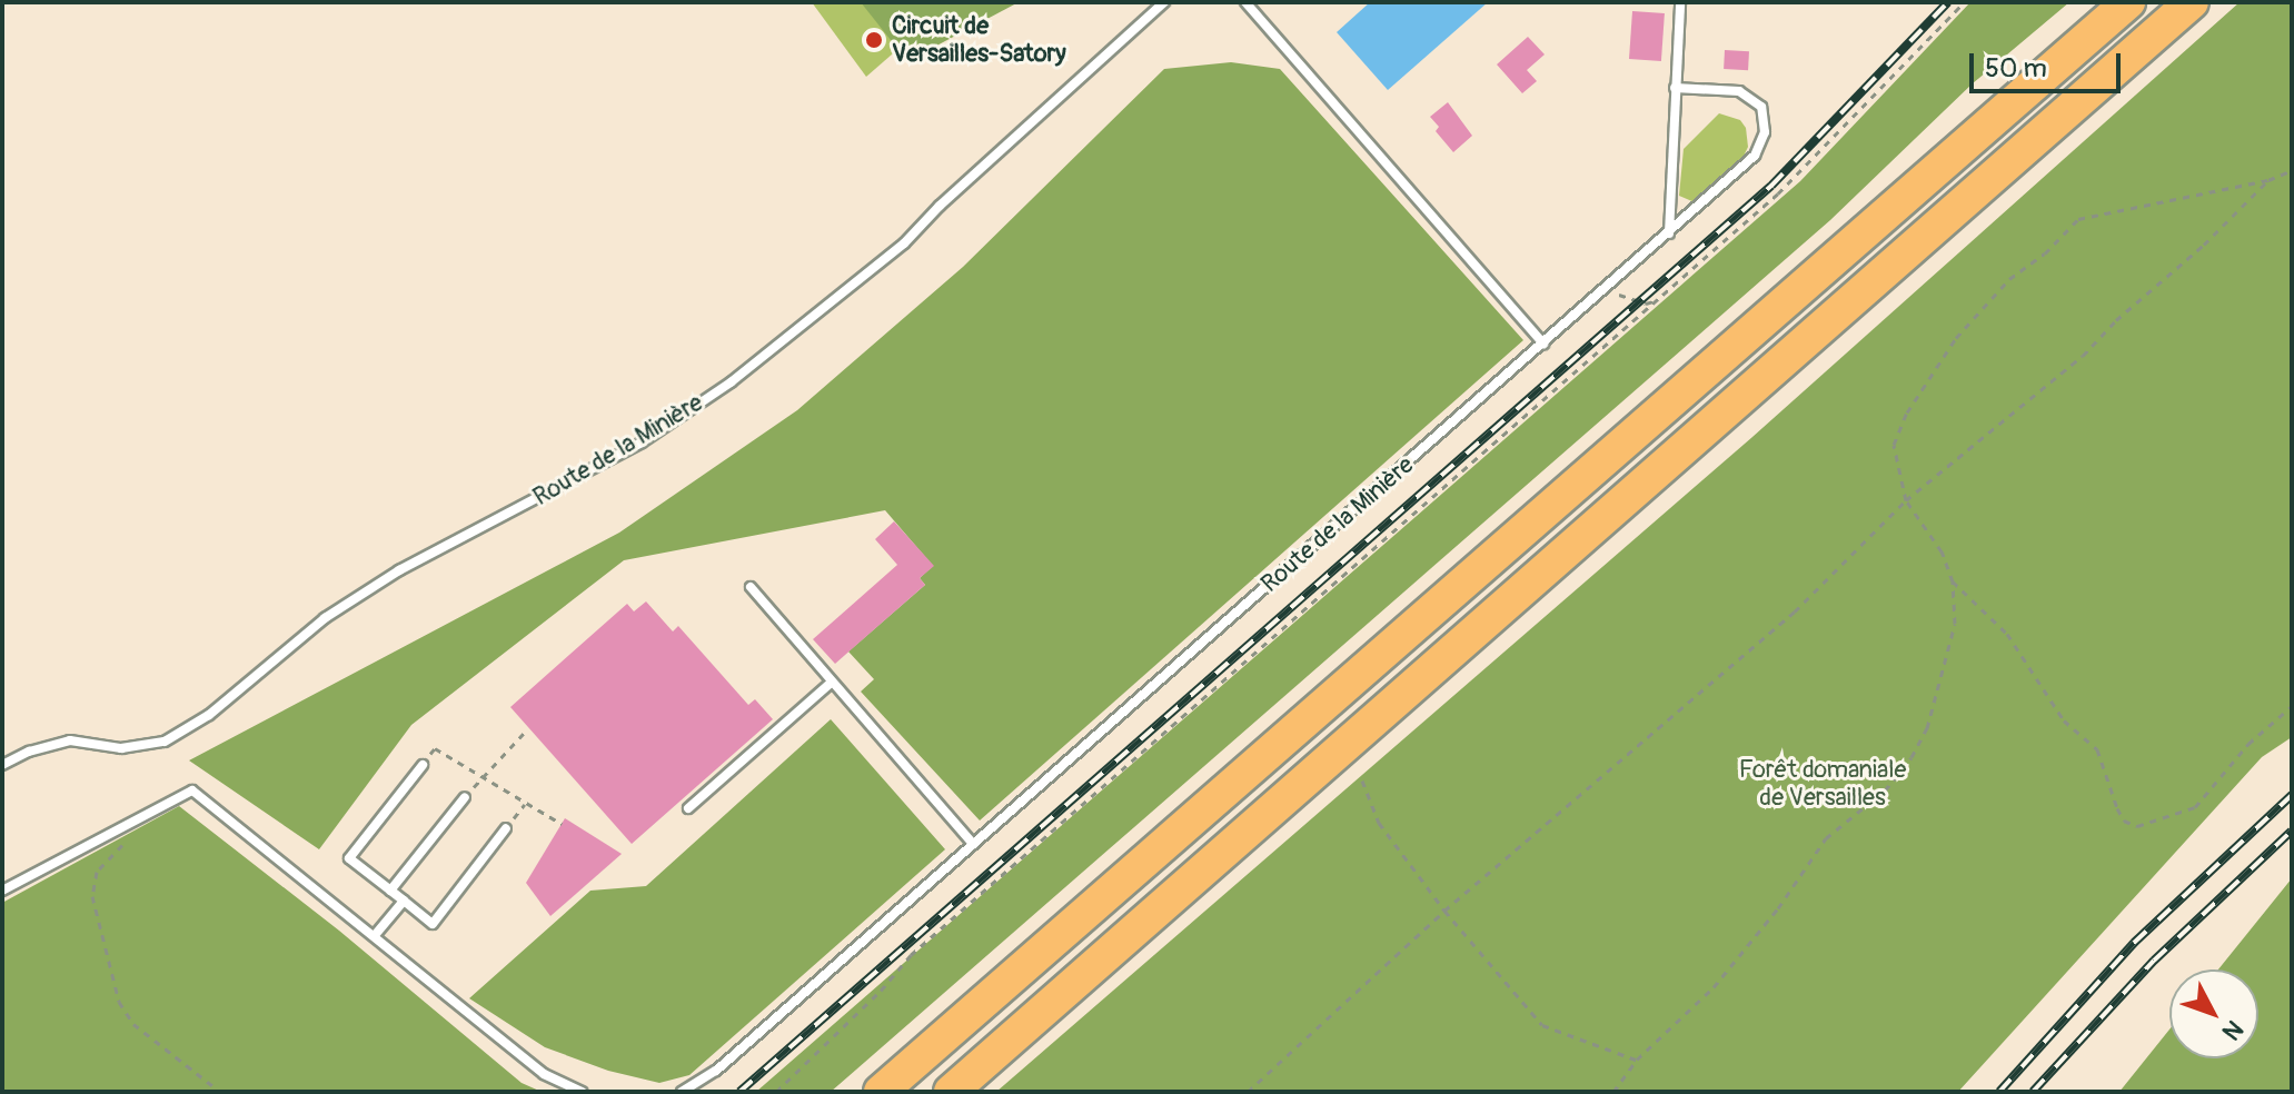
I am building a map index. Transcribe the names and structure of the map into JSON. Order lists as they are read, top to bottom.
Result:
{
  "streets": {
    "lane": ["Route de la Minière"]
  },
  "parks": ["Forêt domaniale de Versailles"],
  "places": ["Circuit de Versailles-Satory"],
  "scale_bar": "50 m",
  "north": "bottom right"
}
